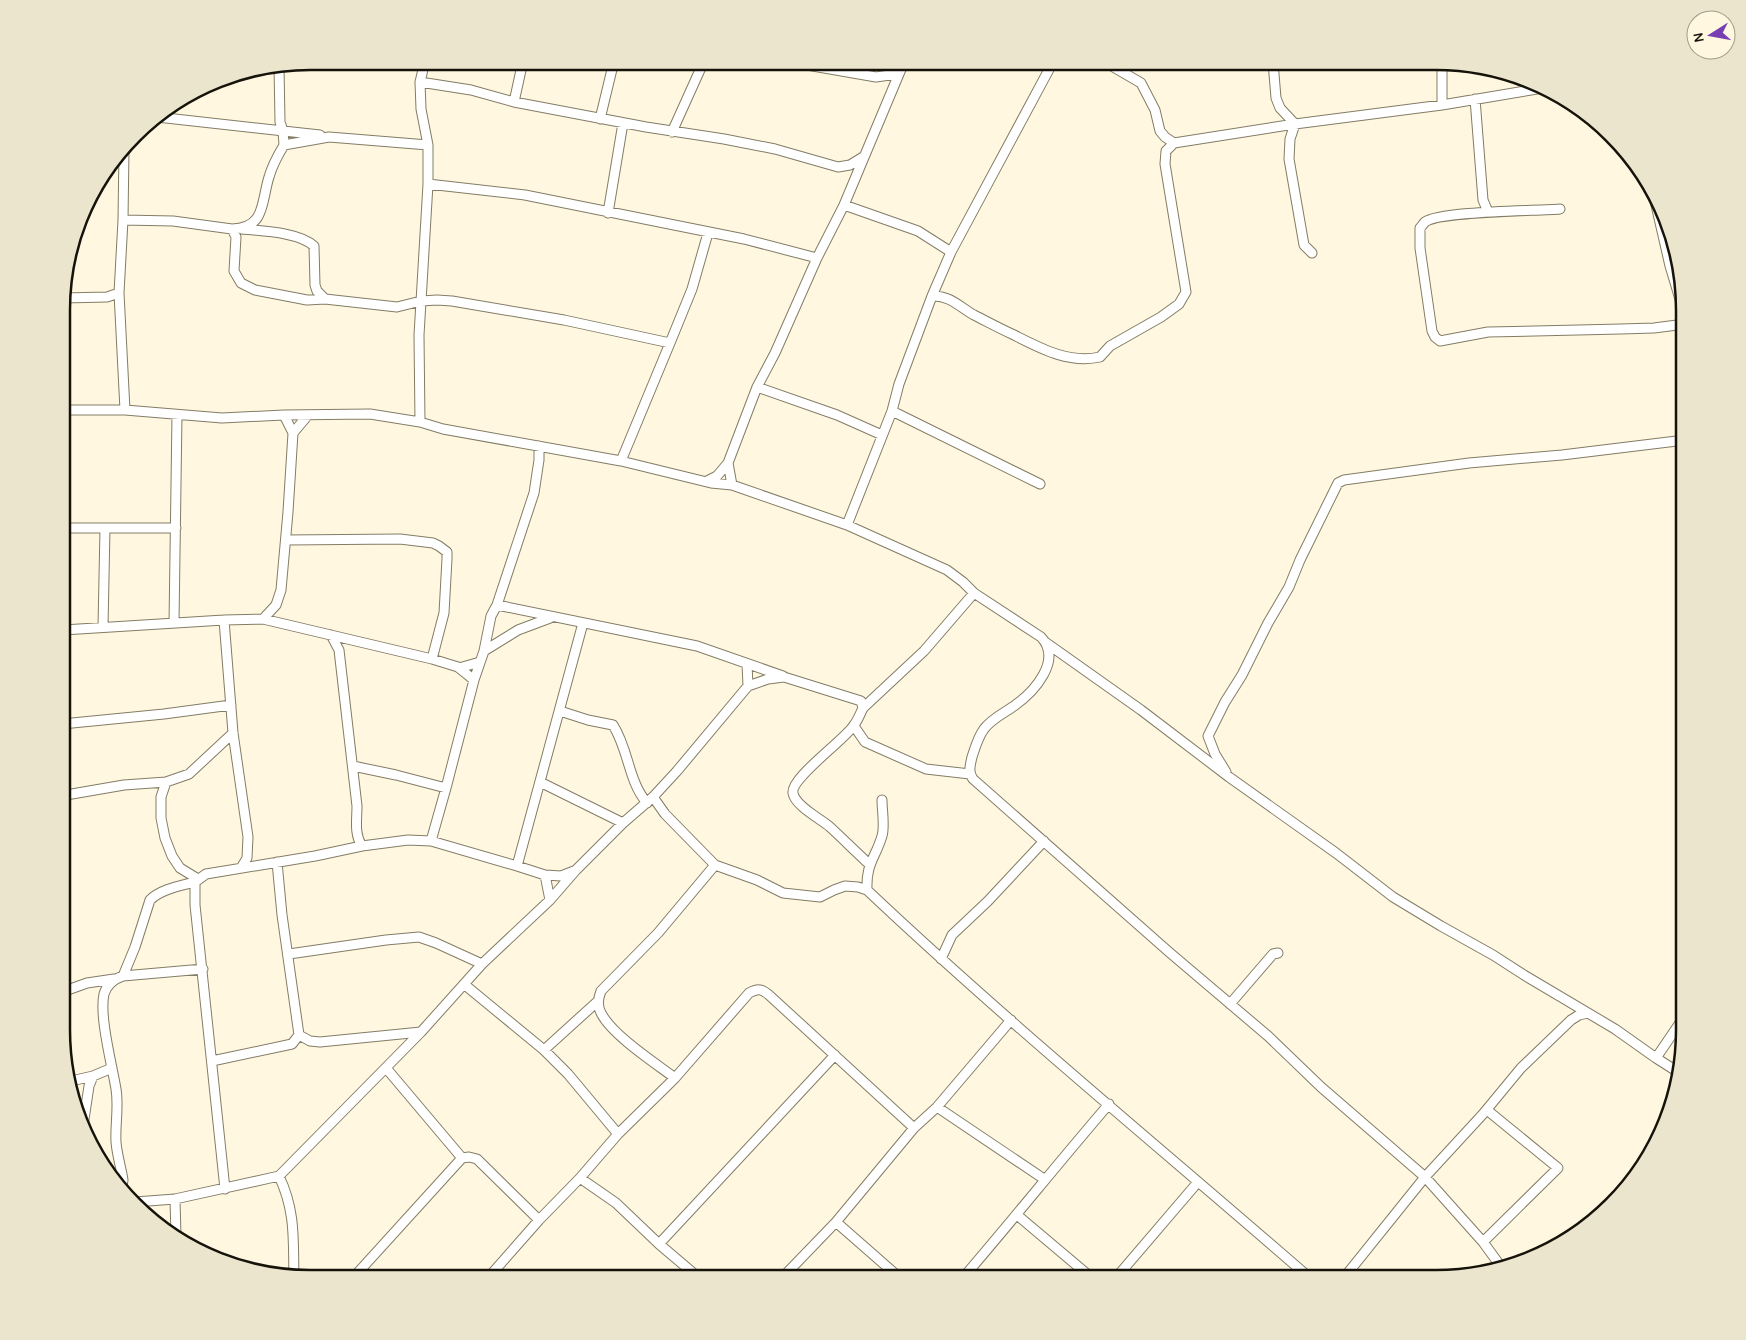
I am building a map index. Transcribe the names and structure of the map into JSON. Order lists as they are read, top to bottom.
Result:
{
  "north": "left"
}
